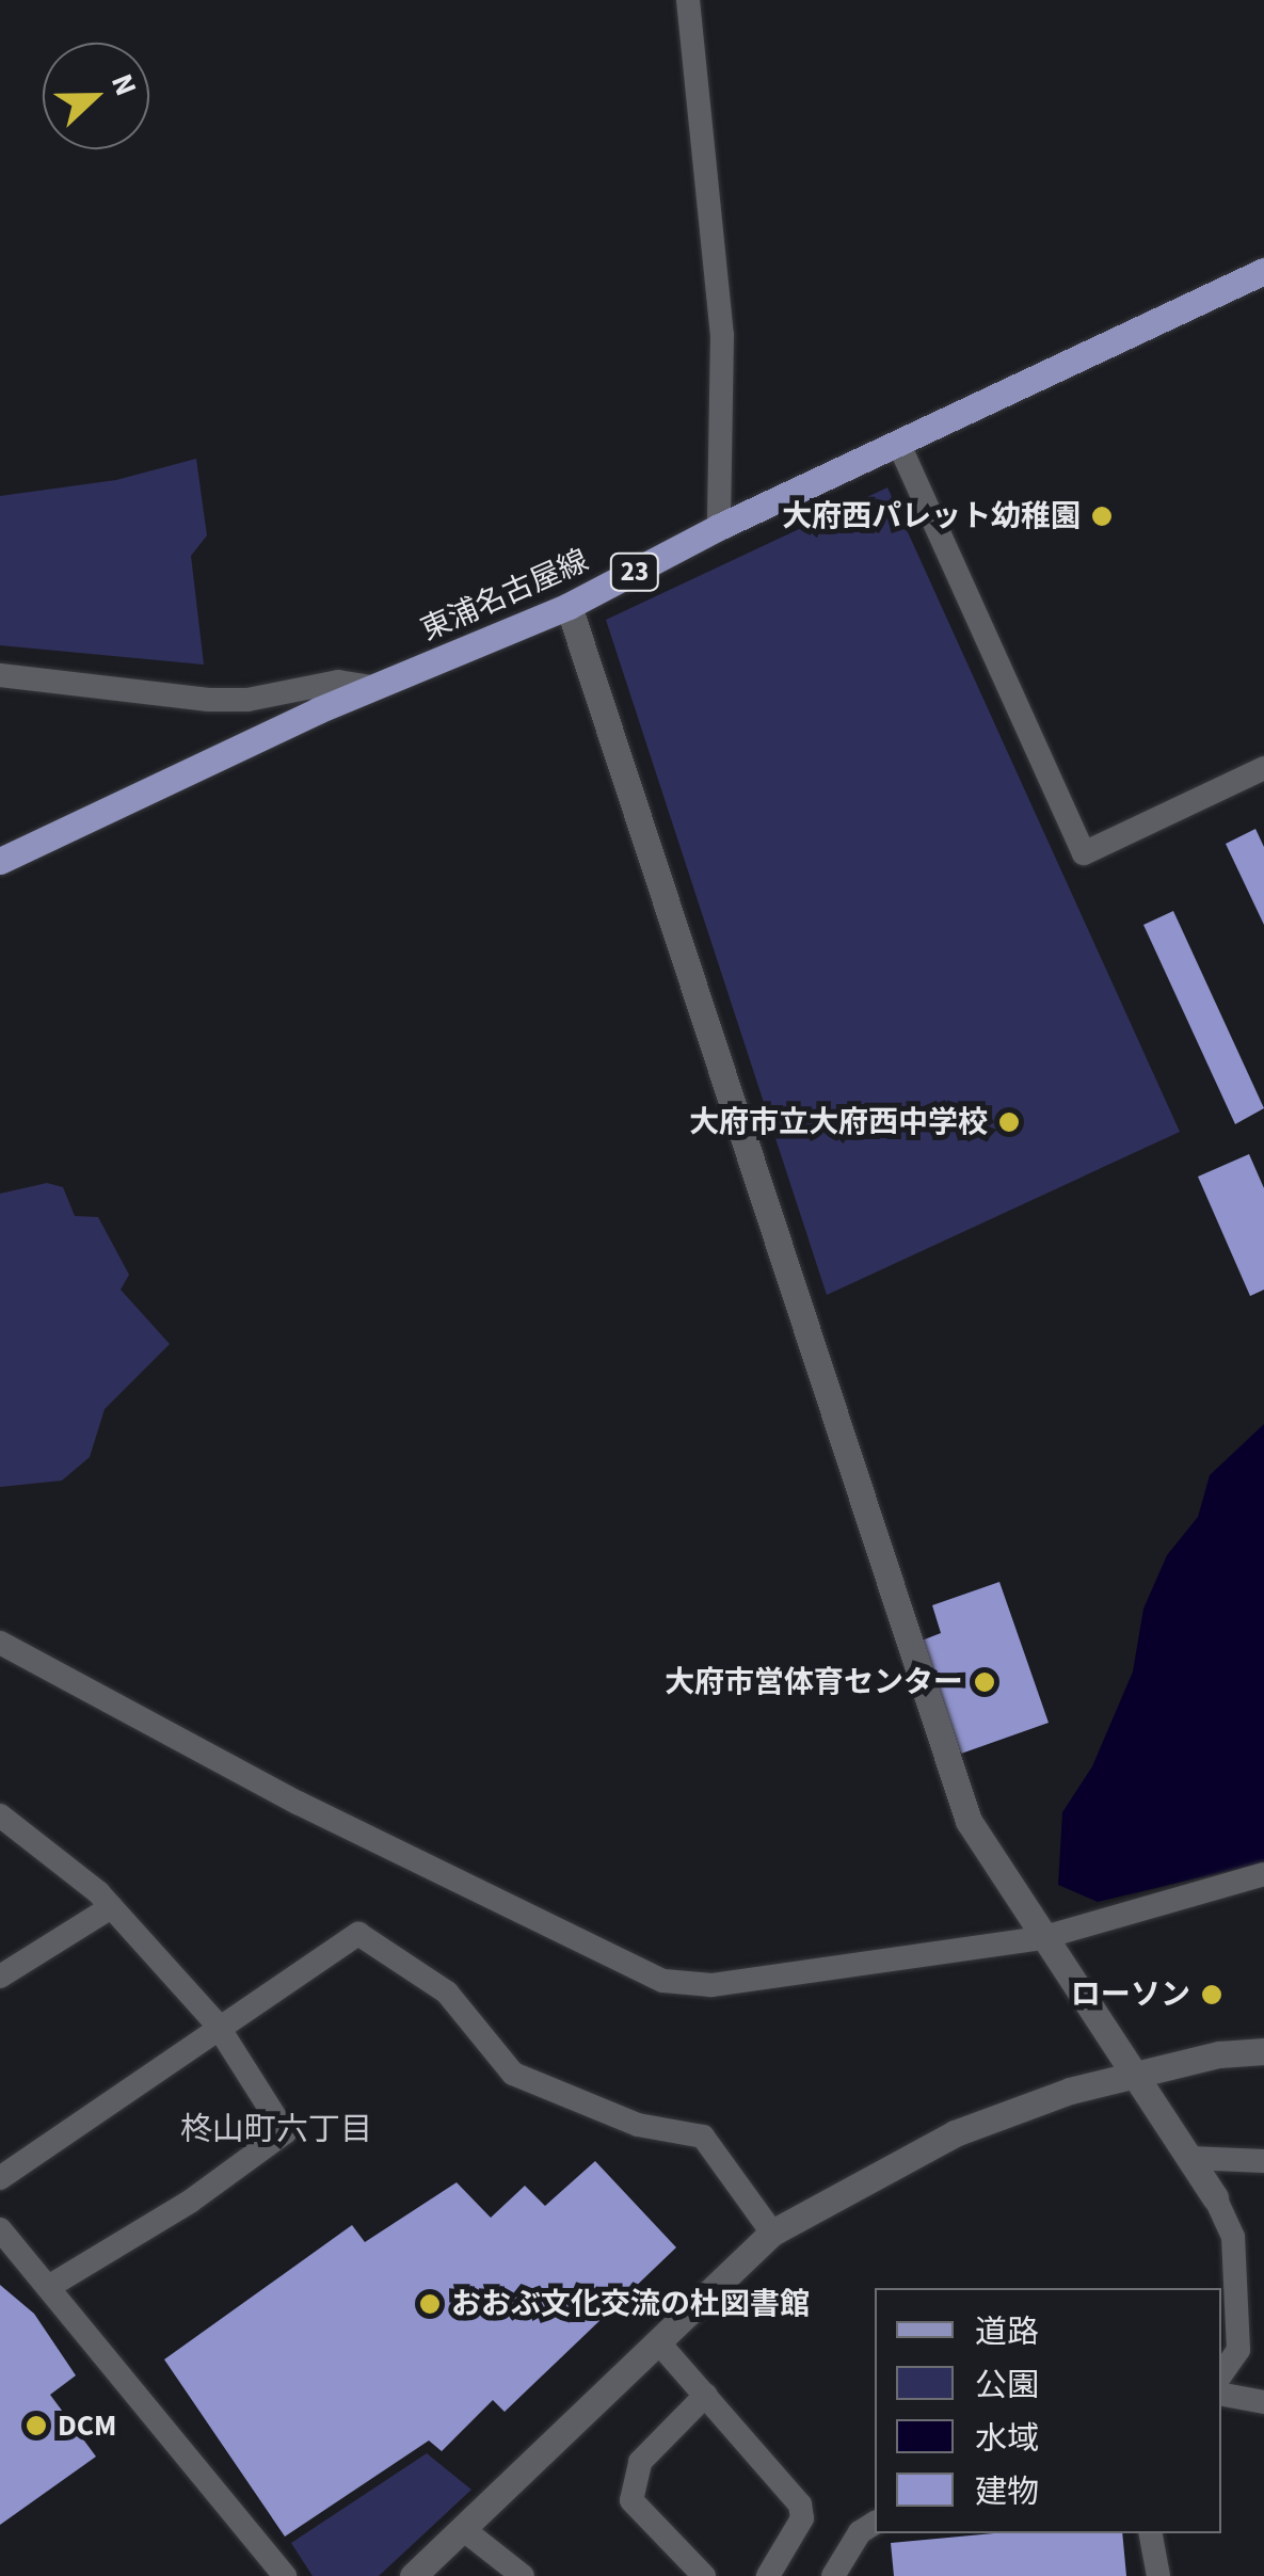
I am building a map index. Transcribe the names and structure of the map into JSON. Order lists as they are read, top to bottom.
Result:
{
  "streets": {
    "main road": ["23", "東浦名古屋線"]
  },
  "districts": ["柊山町六丁目"],
  "places": [
    "大府西パレット幼稚園",
    "大府市立大府西中学校",
    "大府市営体育センター",
    "ローソン",
    "おおぶ文化交流の杜図書館",
    "DCM"
  ],
  "legend": [
    "道路",
    "公園",
    "水域",
    "建物"
  ],
  "north": "right"
}
